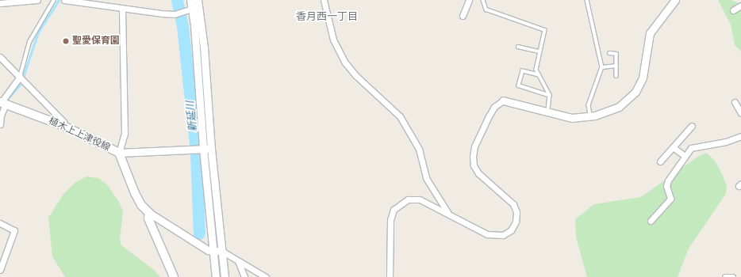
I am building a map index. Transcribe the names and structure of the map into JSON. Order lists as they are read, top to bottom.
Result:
{
  "streets": {
    "main road": ["植木上上津役線"]
  },
  "districts": ["香月西一丁目"],
  "water": ["新延川"],
  "places": ["聖愛保育園"]
}
